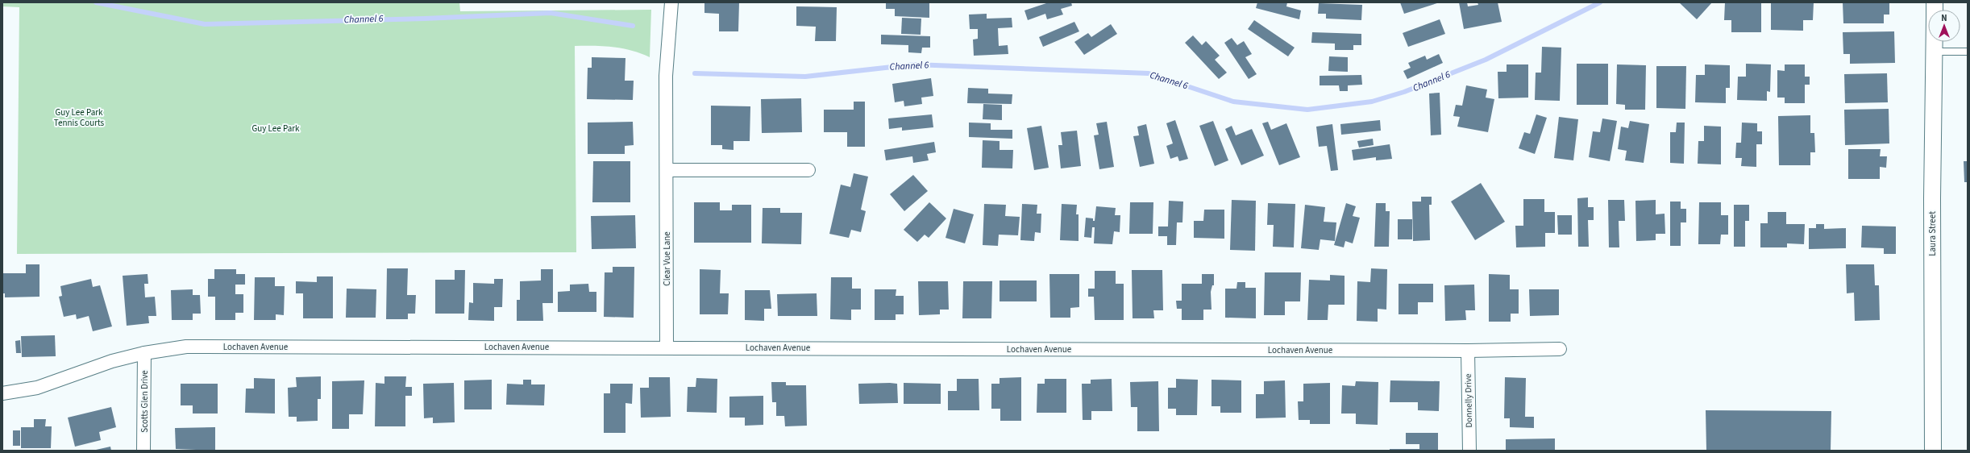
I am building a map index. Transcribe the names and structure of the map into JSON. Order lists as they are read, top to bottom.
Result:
{
  "streets": {
    "street": [
      "Laura Street",
      "Clear Vue Lane",
      "Lochaven Avenue",
      "Donnelly Drive",
      "Scotts Glen Drive"
    ]
  },
  "crossings": [
    ["Clear Vue Lane", "Lochaven Avenue"],
    ["Lochaven Avenue", "Donnelly Drive"],
    ["Lochaven Avenue", "Scotts Glen Drive"]
  ],
  "water": ["Channel 6"],
  "parks": ["Guy Lee Park Tennis Courts", "Guy Lee Park"],
  "north": "top"
}
